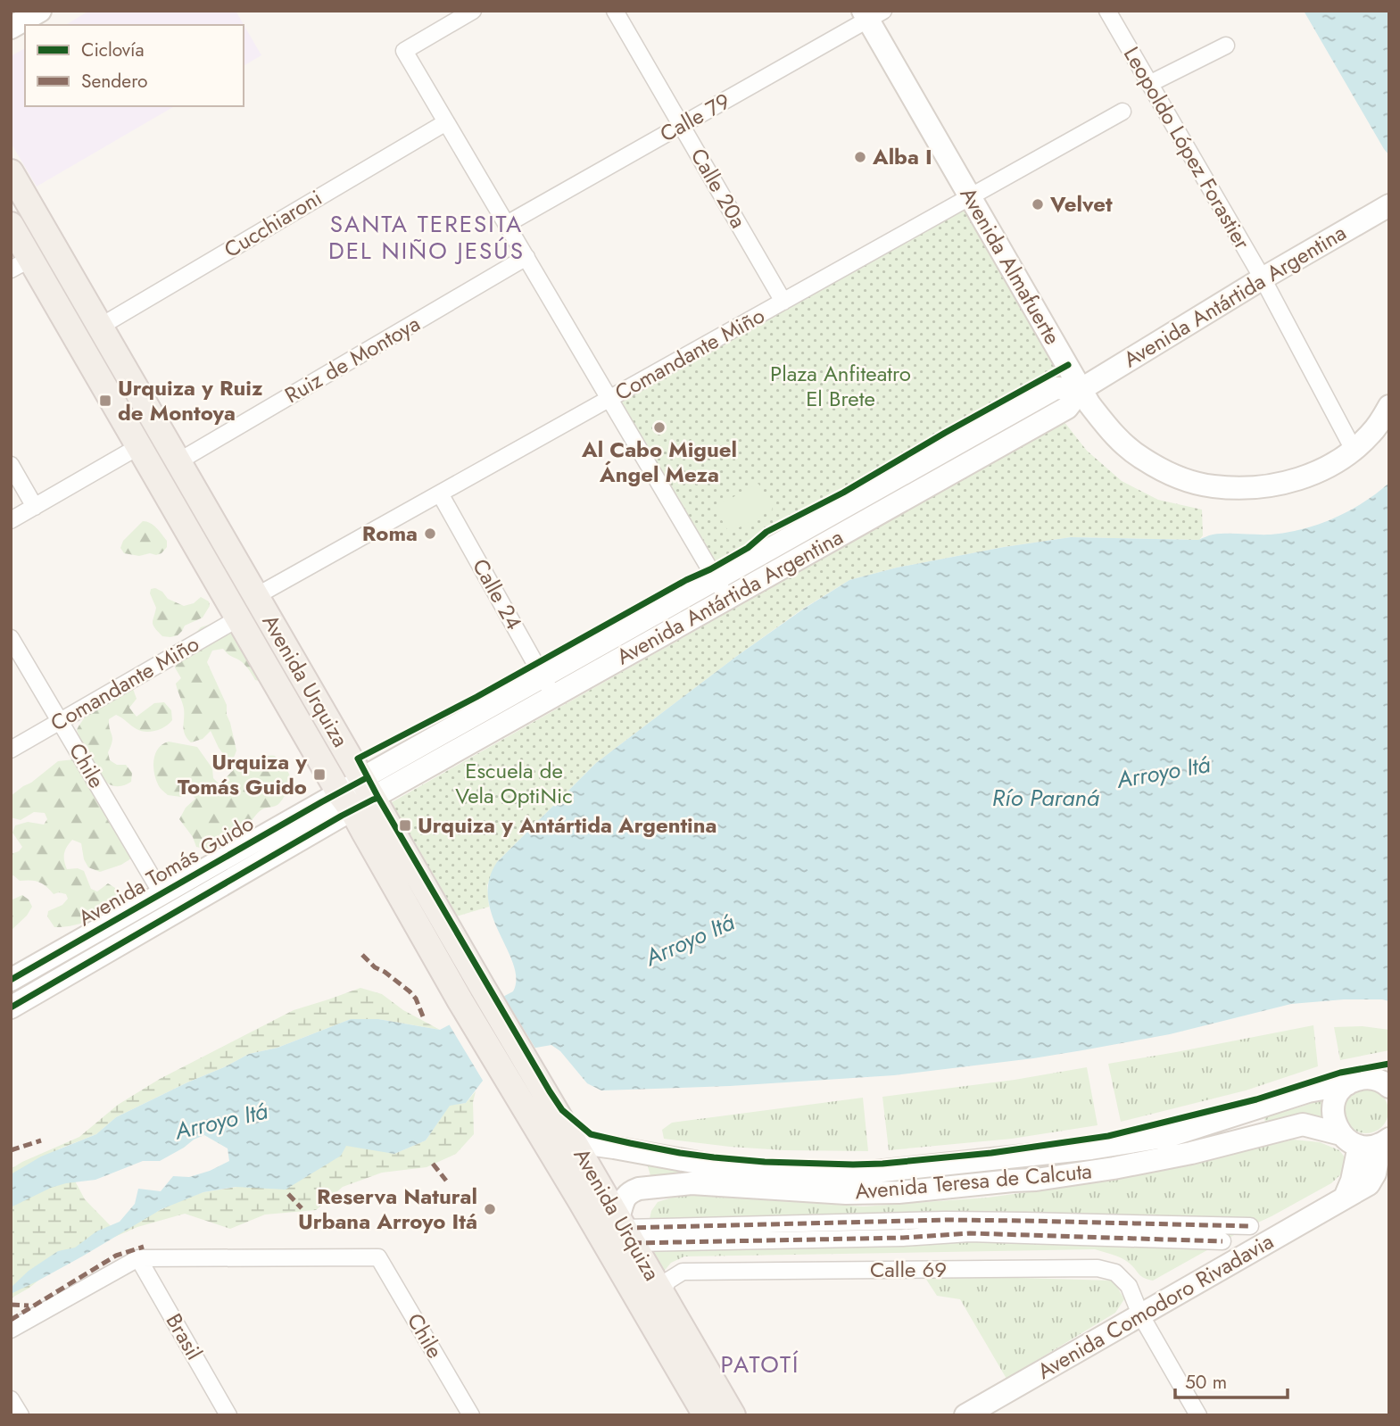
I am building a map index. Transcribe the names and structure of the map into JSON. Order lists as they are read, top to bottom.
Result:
{
  "streets": {
    "main road": [
      "Avenida Almafuerte",
      "Avenida Antártida Argentina",
      "Avenida Urquiza",
      "Avenida Tomás Guido",
      "Avenida Teresa de Calcuta",
      "Avenida Comodoro Rivadavia"
    ],
    "street": [
      "Calle 79",
      "Leopoldo López Forastier",
      "Calle 20a",
      "Cucchiaroni",
      "Comandante Miño",
      "Ruiz de Montoya",
      "Calle 24",
      "Chile",
      "Calle 69",
      "Brasil"
    ]
  },
  "crossings": [
    ["Calle 79", "Calle 20a"],
    ["Calle 79", "Avenida Almafuerte"],
    ["Leopoldo López Forastier", "Avenida Almafuerte"],
    ["Leopoldo López Forastier", "Avenida Antártida Argentina"],
    ["Calle 20a", "Comandante Miño"],
    ["Cucchiaroni", "Avenida Urquiza"],
    ["Avenida Almafuerte", "Avenida Antártida Argentina"],
    ["Avenida Almafuerte", "Comandante Miño"],
    ["Avenida Antártida Argentina", "Calle 24"],
    ["Avenida Antártida Argentina", "Avenida Urquiza"],
    ["Avenida Antártida Argentina", "Avenida Tomás Guido"],
    ["Comandante Miño", "Calle 24"],
    ["Comandante Miño", "Avenida Urquiza"],
    ["Comandante Miño", "Chile"],
    ["Ruiz de Montoya", "Avenida Urquiza"],
    ["Avenida Urquiza", "Avenida Tomás Guido"],
    ["Avenida Urquiza", "Avenida Teresa de Calcuta"],
    ["Avenida Urquiza", "Calle 69"],
    ["Chile", "Avenida Tomás Guido"],
    ["Chile", "Brasil"],
    ["Avenida Teresa de Calcuta", "Avenida Comodoro Rivadavia"],
    ["Calle 69", "Avenida Comodoro Rivadavia"]
  ],
  "districts": ["SANTA TERESITA DEL NIÑO JESÚS", "PATOTÍ"],
  "water": ["Arroyo Itá", "Río Paraná"],
  "parks": ["Plaza Anfiteatro El Brete", "Escuela de Vela OptiNic"],
  "places": {
    "other": [
      "Alba I",
      "Velvet",
      "Al Cabo Miguel Ángel Meza",
      "Roma",
      "Reserva Natural Urbana Arroyo Itá"
    ],
    "transit": ["Urquiza y Ruiz de Montoya", "Urquiza y Tomás Guido", "Urquiza y Antártida Argentina"]
  },
  "legend": ["Ciclovía", "Sendero"],
  "scale_bar": "50 m"
}
